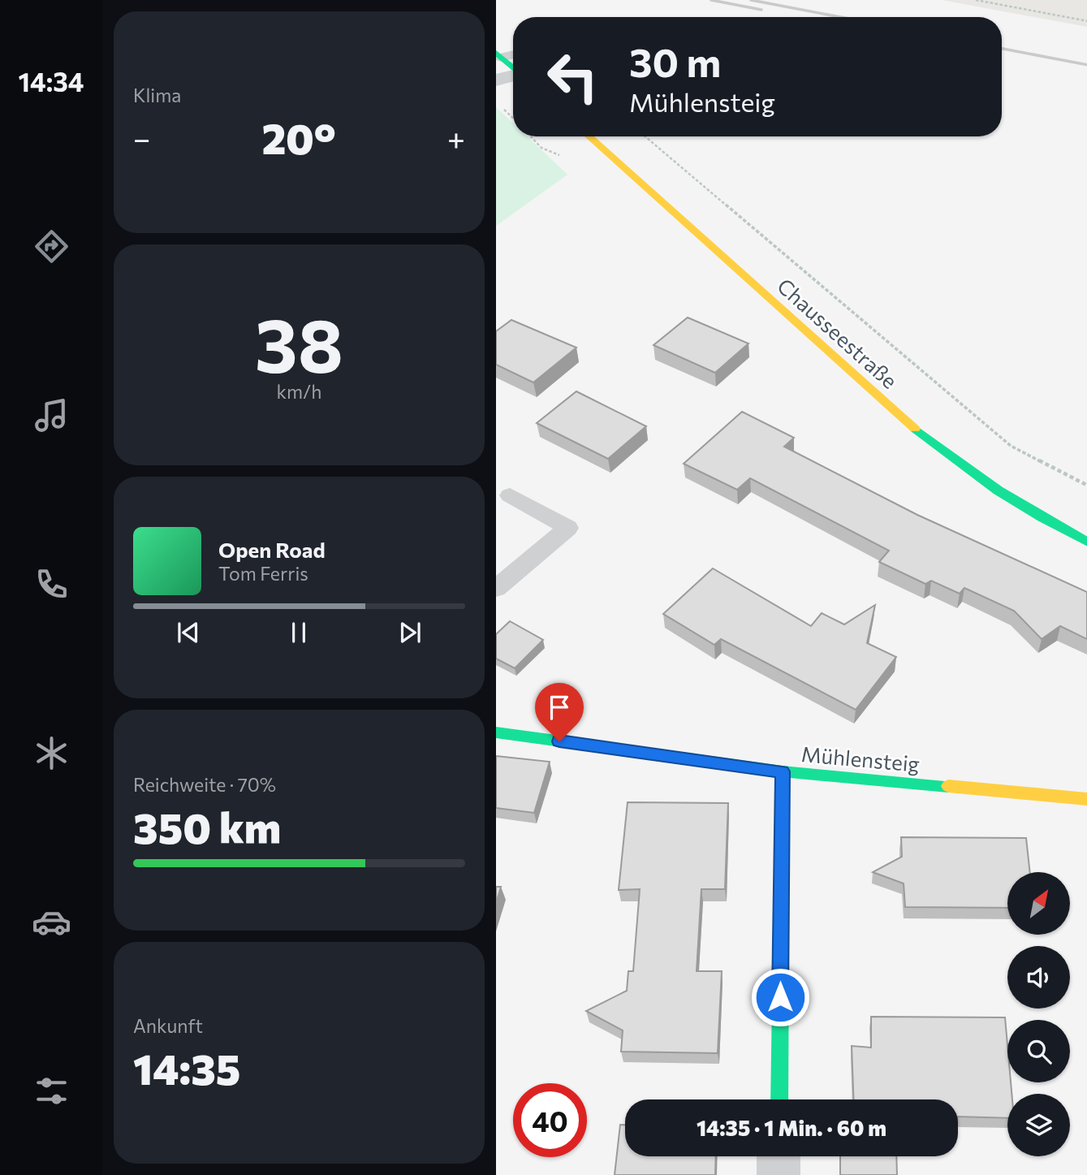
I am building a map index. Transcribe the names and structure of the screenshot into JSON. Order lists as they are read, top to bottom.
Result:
{
  "streets": {
    "main road": ["Chausseestraße", "Mühlensteig"]
  },
  "north": "top right",
  "page": {
    "tabs": "14:34",
    "tile": [
      "Klima",
      ["38", "km/h"],
      ["Reichweite · 70%", "350 km"],
      ["Ankunft", "14:35"]
    ],
    "turn": ["30 m", "Mühlensteig"],
    "heat": ["−", "20°", "+"],
    "song": ["Open Road", "Tom Ferris"],
    "limit": "40",
    "trip": "14:35 · 1 Min. · 60 m"
  }
}
